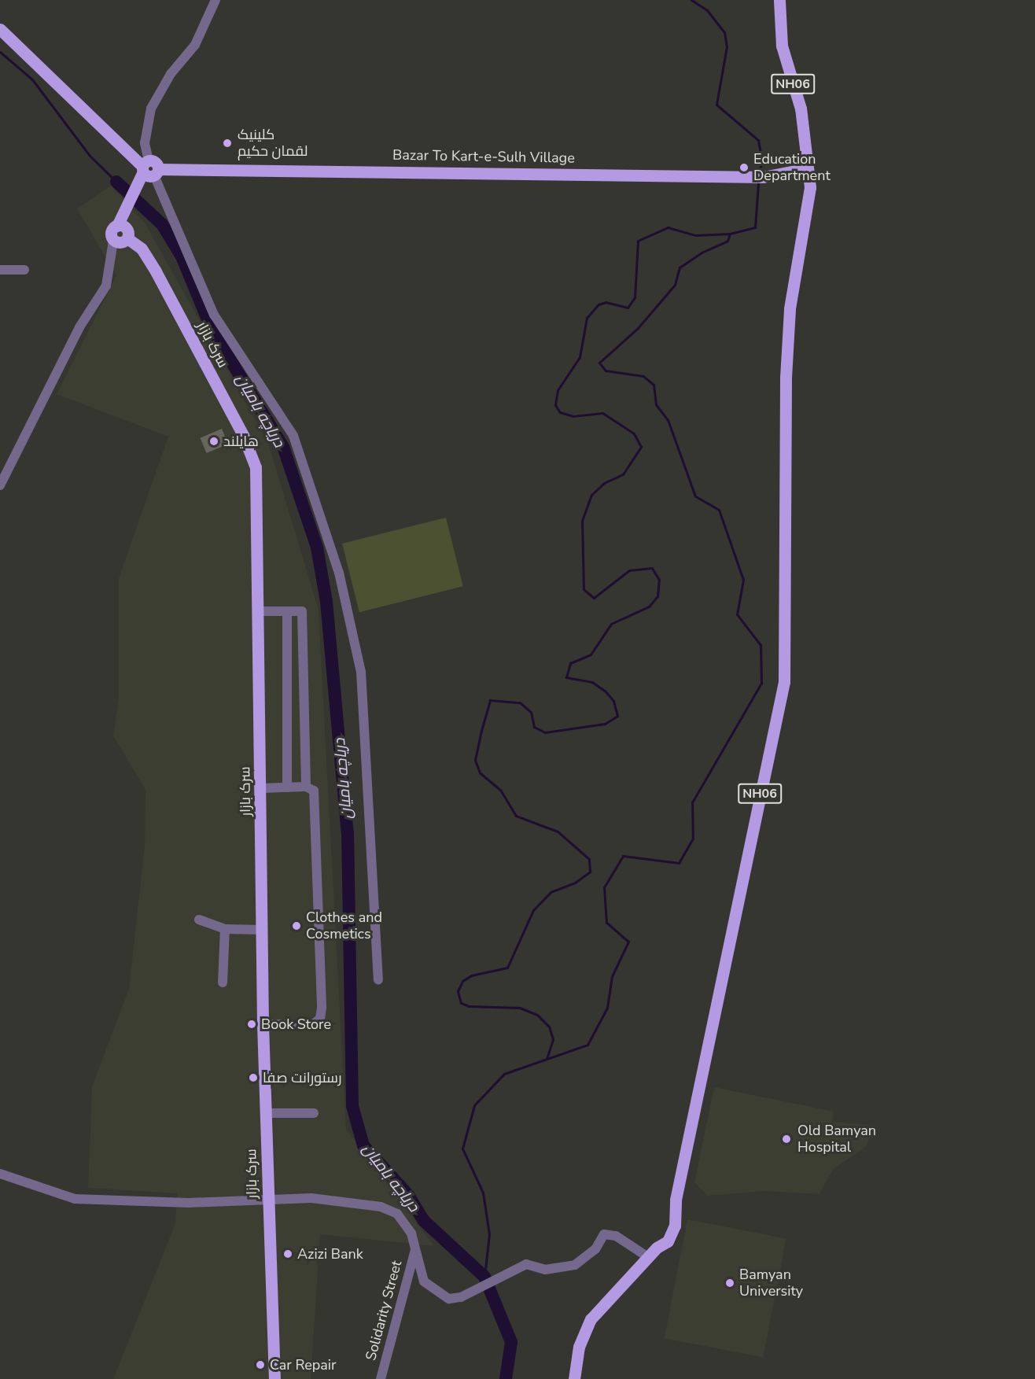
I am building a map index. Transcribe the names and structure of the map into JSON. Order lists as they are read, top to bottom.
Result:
{
  "streets": {
    "main road": ["NH06", "Bazar To Kart-e-Sulh Village", "سرک بازار"],
    "street": ["Solidarity Street"]
  },
  "crossings": [
    ["NH06", "Bazar To Kart-e-Sulh Village"]
  ],
  "water": ["دریاچه بامیان"],
  "places": [
    "کلینیک لقمان حکیم",
    "Education Department",
    "هایلند",
    "Clothes and Cosmetics",
    "Book Store",
    "رستورانت صفا",
    "Old Bamyan Hospital",
    "Azizi Bank",
    "Bamyan University",
    "Car Repair"
  ]
}
